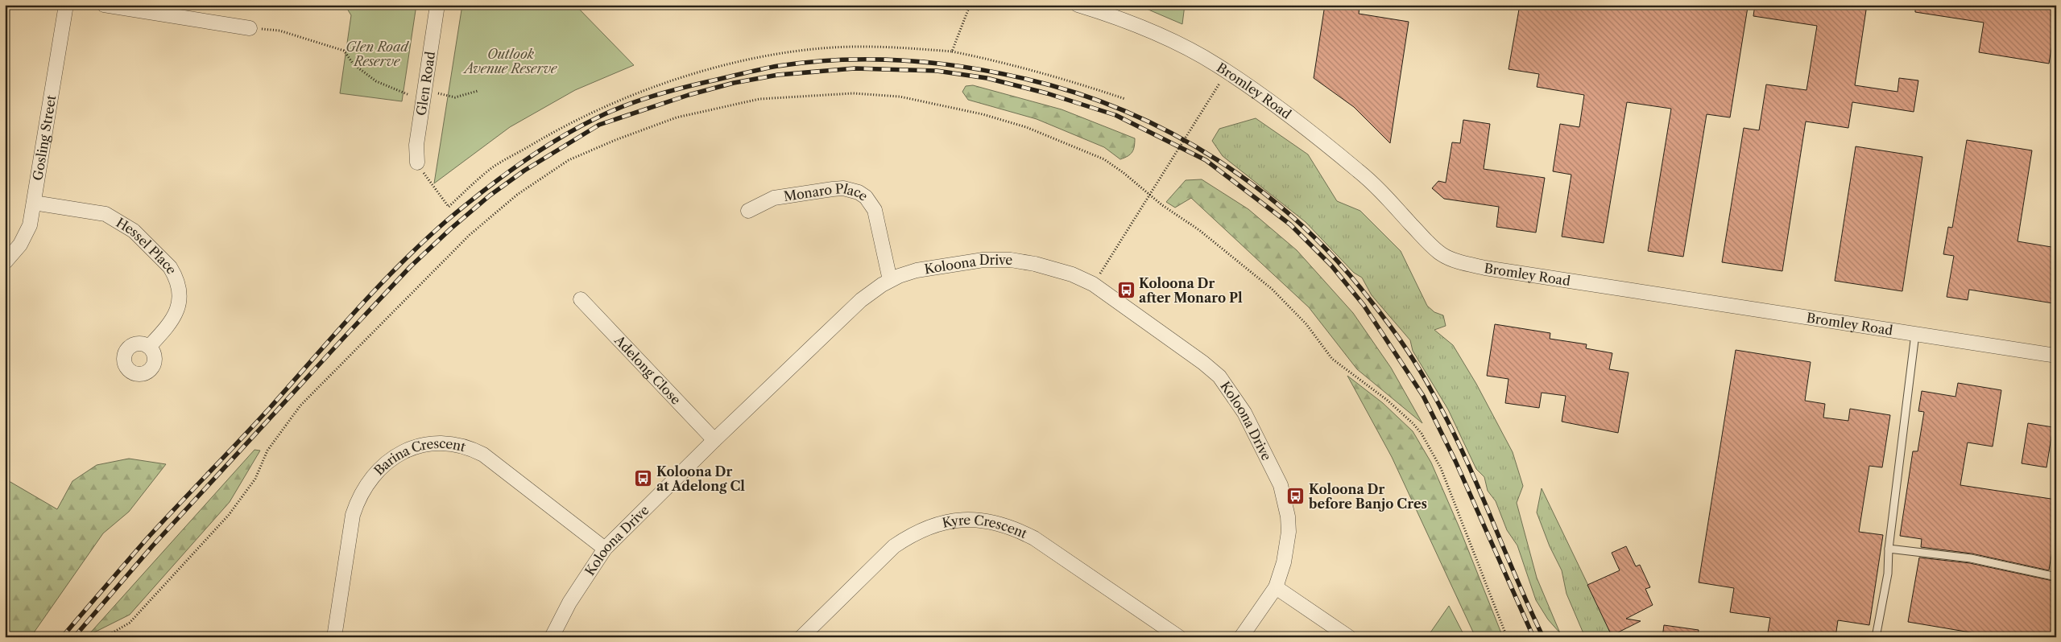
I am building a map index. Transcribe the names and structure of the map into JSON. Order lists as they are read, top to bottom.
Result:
{
  "streets": {
    "street": [
      "Glen Road",
      "Bromley Road",
      "Gosling Street",
      "Monaro Place",
      "Hessel Place",
      "Koloona Drive",
      "Adelong Close",
      "Barina Crescent",
      "Kyre Crescent"
    ]
  },
  "crossings": [
    ["Gosling Street", "Hessel Place"],
    ["Monaro Place", "Koloona Drive"],
    ["Koloona Drive", "Adelong Close"],
    ["Koloona Drive", "Barina Crescent"]
  ],
  "parks": ["Glen Road Reserve", "Outlook Avenue Reserve"],
  "places": {
    "bus stop": ["Koloona Dr after Monaro Pl", "Koloona Dr at Adelong Cl", "Koloona Dr before Banjo Cres"]
  }
}
